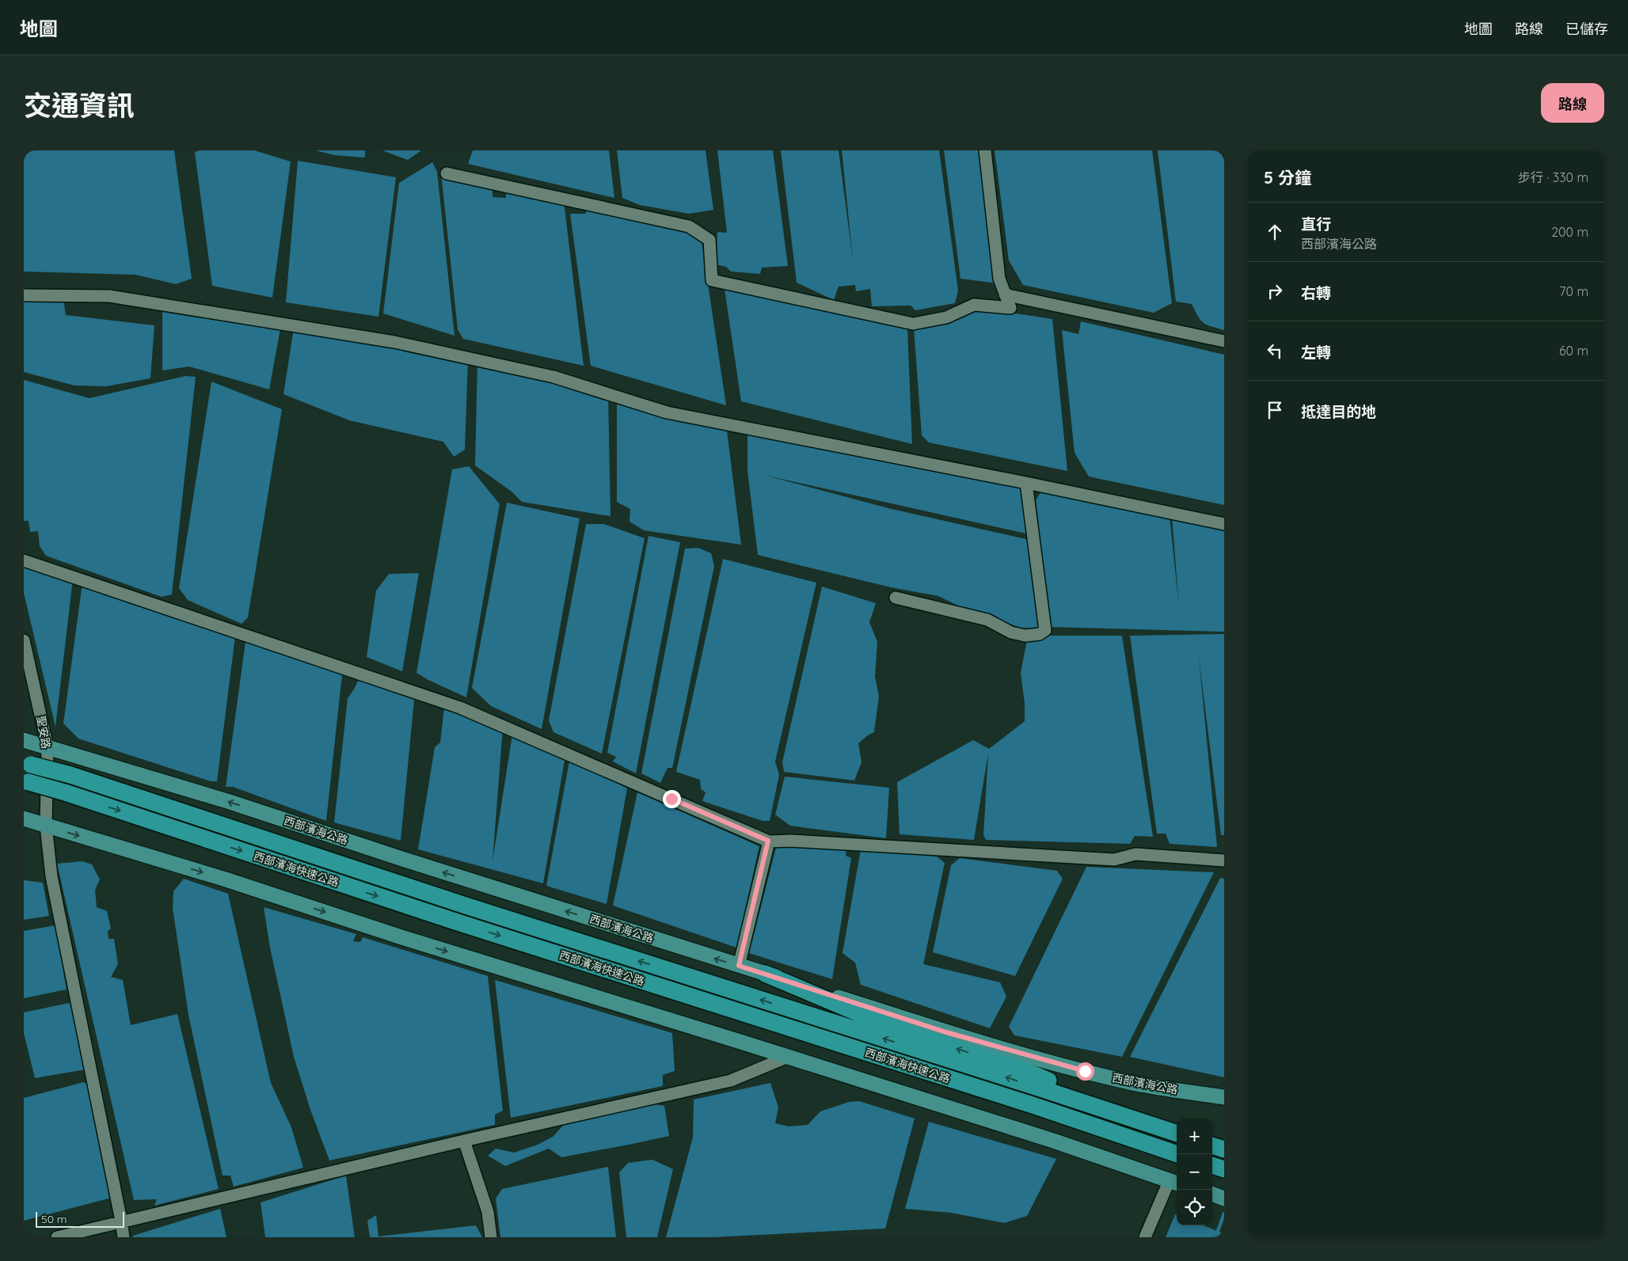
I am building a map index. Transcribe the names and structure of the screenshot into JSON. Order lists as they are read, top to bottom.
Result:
{
  "streets": {
    "highway": ["西部濱海快速公路"],
    "main road": ["西部濱海公路"],
    "street": ["聖安路"]
  },
  "crossings": [
    ["聖安路", "西部濱海公路"]
  ],
  "scale_bar": "50 m",
  "page": {
    "header": "地圖",
    "nav": ["地圖", "路線", "已儲存"],
    "title": "交通資訊",
    "buttons": "路線",
    "heading": ["5 分鐘", "步行 · 330 m"],
    "list": [
      ["直行", "西部濱海公路", "200 m"],
      ["右轉", "70 m"],
      ["左轉", "60 m"],
      "抵達目的地"
    ],
    "map_buttons": ["+", "−"],
    "scale": "50 m"
  }
}
